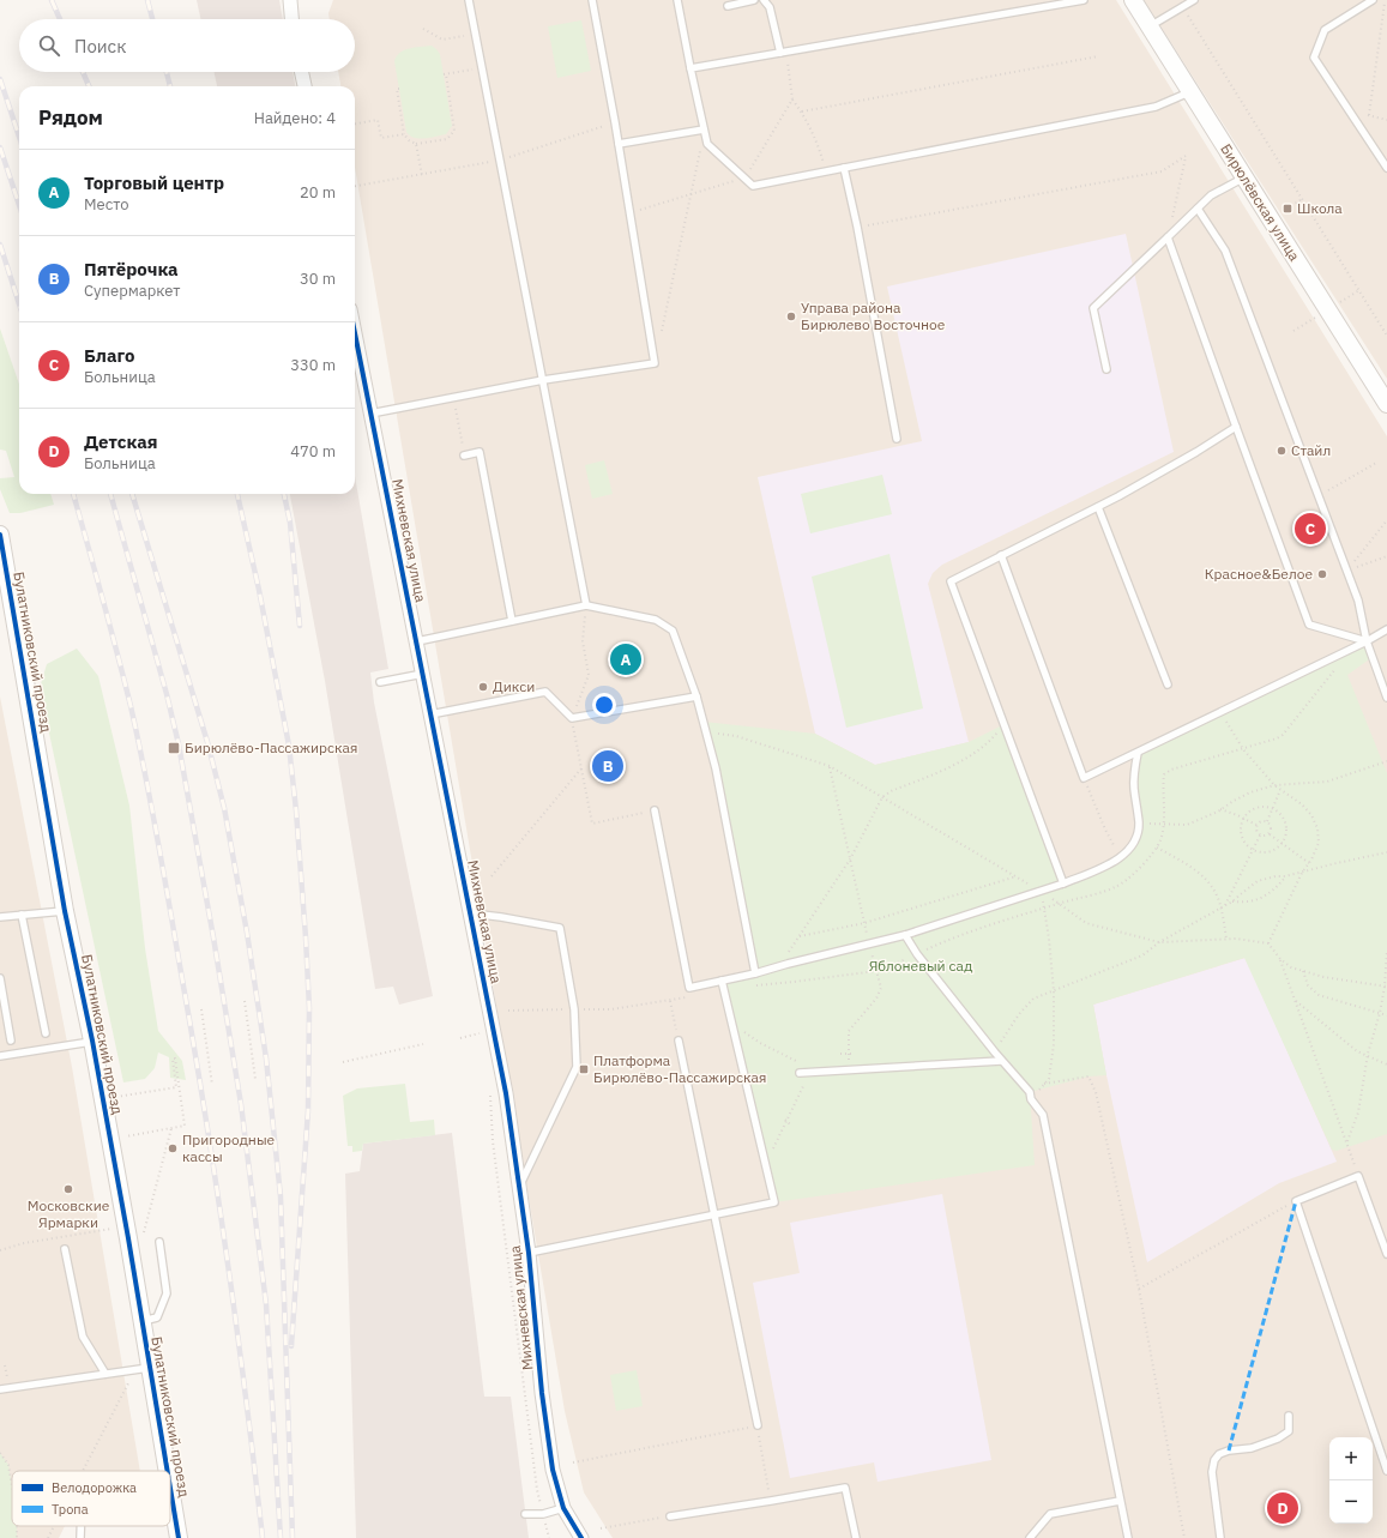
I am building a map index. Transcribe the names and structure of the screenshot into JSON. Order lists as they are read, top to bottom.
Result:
{
  "streets": {
    "street": ["Бирюлёвская улица", "Михневская улица", "Булатниковский проезд"]
  },
  "parks": ["Яблоневый сад"],
  "places": {
    "transit": ["Школа", "Бирюлёво-Пассажирская", "Платформа Бирюлёво-Пассажирская"],
    "other": [
      "Управа района Бирюлево Восточное",
      "Стайл",
      "Красное&Белое",
      "Дикси",
      "Пригородные кассы",
      "Московские Ярмарки"
    ]
  },
  "legend": ["Велодорожка", "Тропа"],
  "page": {
    "search": "Поиск",
    "heading": ["Рядом", "Найдено: 4"],
    "list": [
      {
        "mark": "A",
        "name": "Торговый центр",
        "note": "Место",
        "value": "20 m"
      },
      {
        "mark": "B",
        "name": "Пятёрочка",
        "note": "Супермаркет",
        "value": "30 m"
      },
      {
        "mark": "C",
        "name": "Благо",
        "note": "Больница",
        "value": "330 m"
      },
      {
        "mark": "D",
        "name": "Детская",
        "note": "Больница",
        "value": "470 m"
      }
    ],
    "pins": [
      "C",
      "A",
      "B",
      "D"
    ],
    "map_buttons": ["+", "−"]
  }
}
